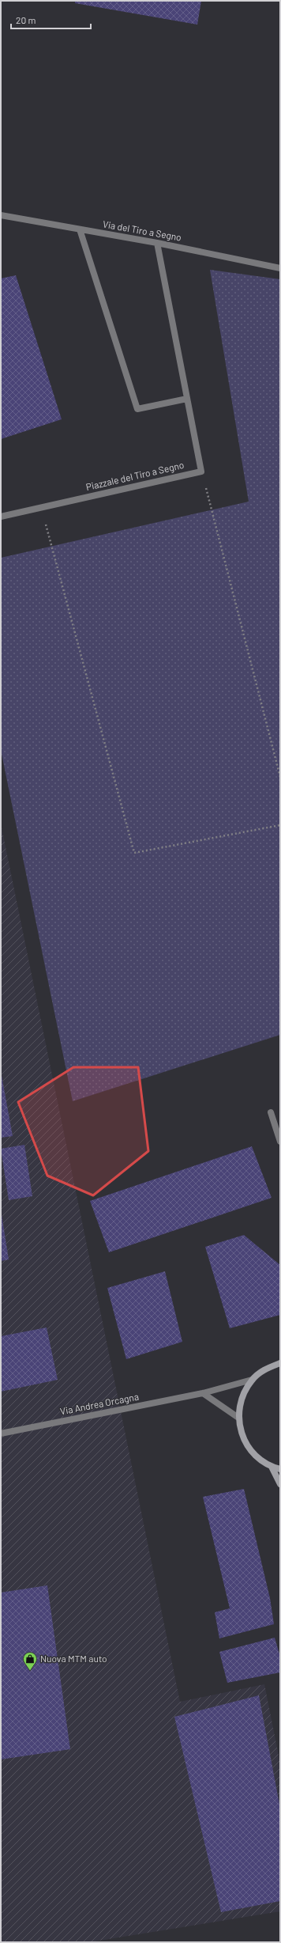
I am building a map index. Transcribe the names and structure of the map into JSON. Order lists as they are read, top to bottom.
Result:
{
  "streets": {
    "street": ["Via del Tiro a Segno", "Piazzale del Tiro a Segno", "Via Andrea Orcagna"]
  },
  "places": {
    "shop": ["Nuova MTM auto"]
  },
  "scale_bar": "20 m"
}
